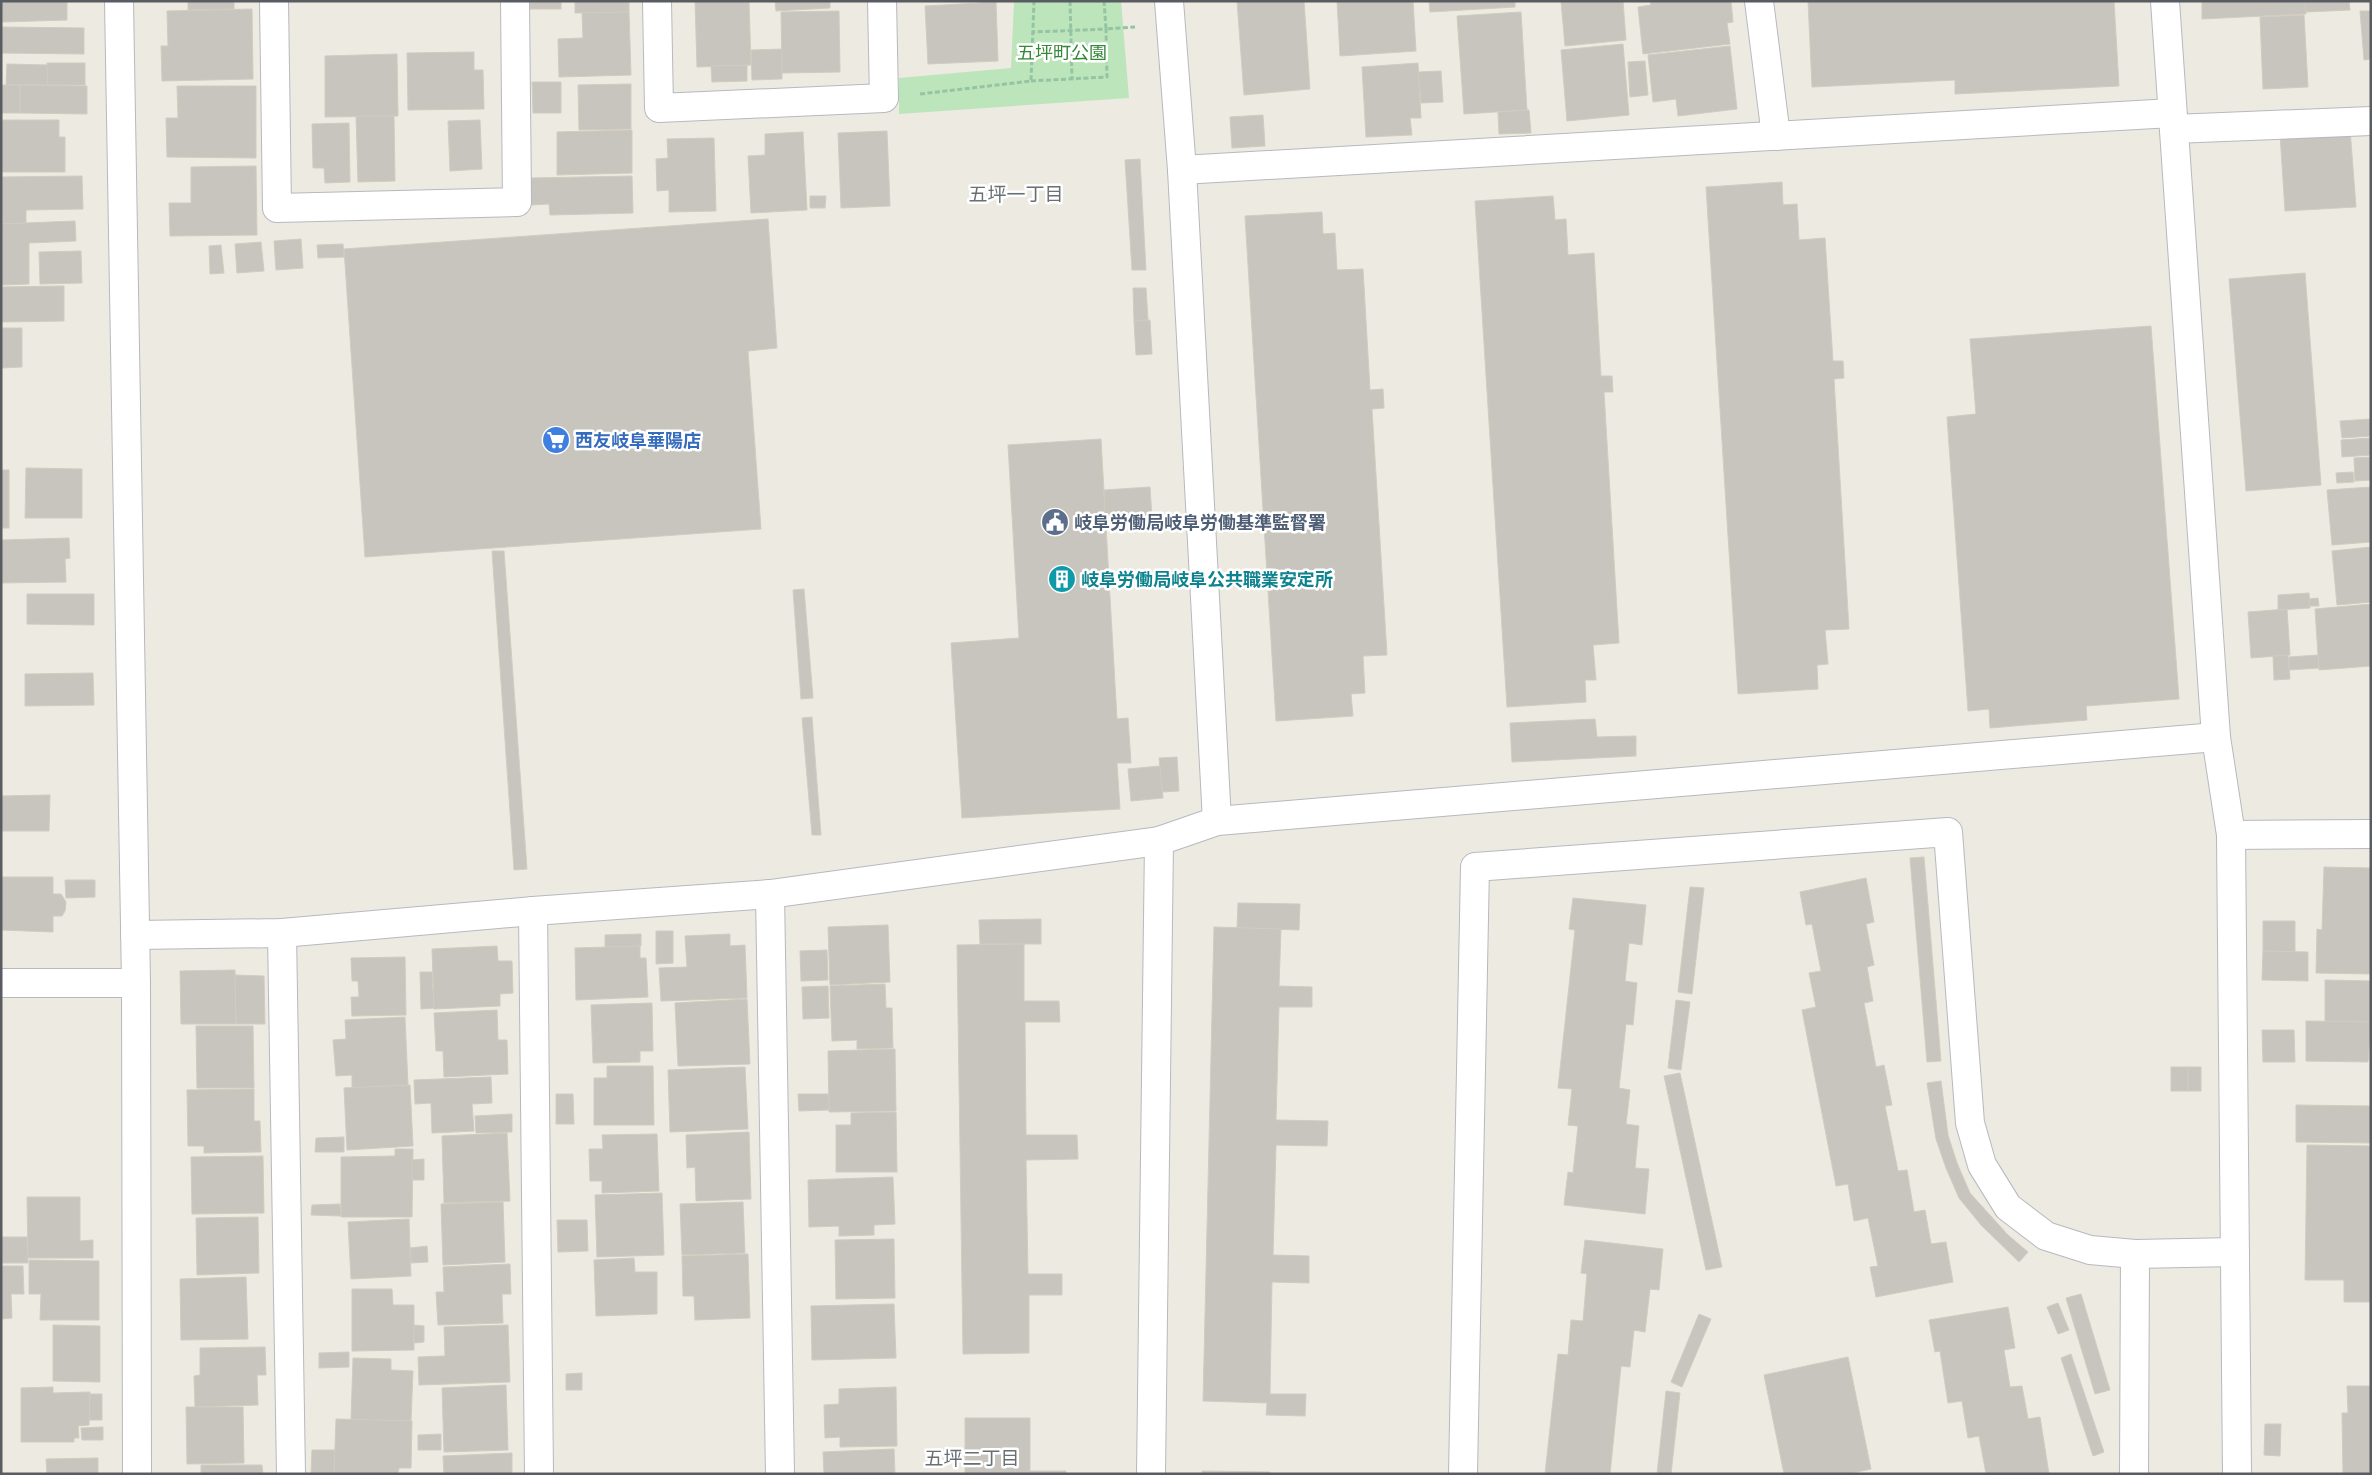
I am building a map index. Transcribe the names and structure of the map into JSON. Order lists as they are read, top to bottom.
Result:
{
  "districts": ["五坪一丁目", "五坪二丁目"],
  "parks": ["五坪町公園"],
  "places": {
    "supermarket": ["西友岐阜華陽店"],
    "public building": ["岐阜労働局岐阜労働基準監督署"],
    "building": ["岐阜労働局岐阜公共職業安定所"]
  }
}
